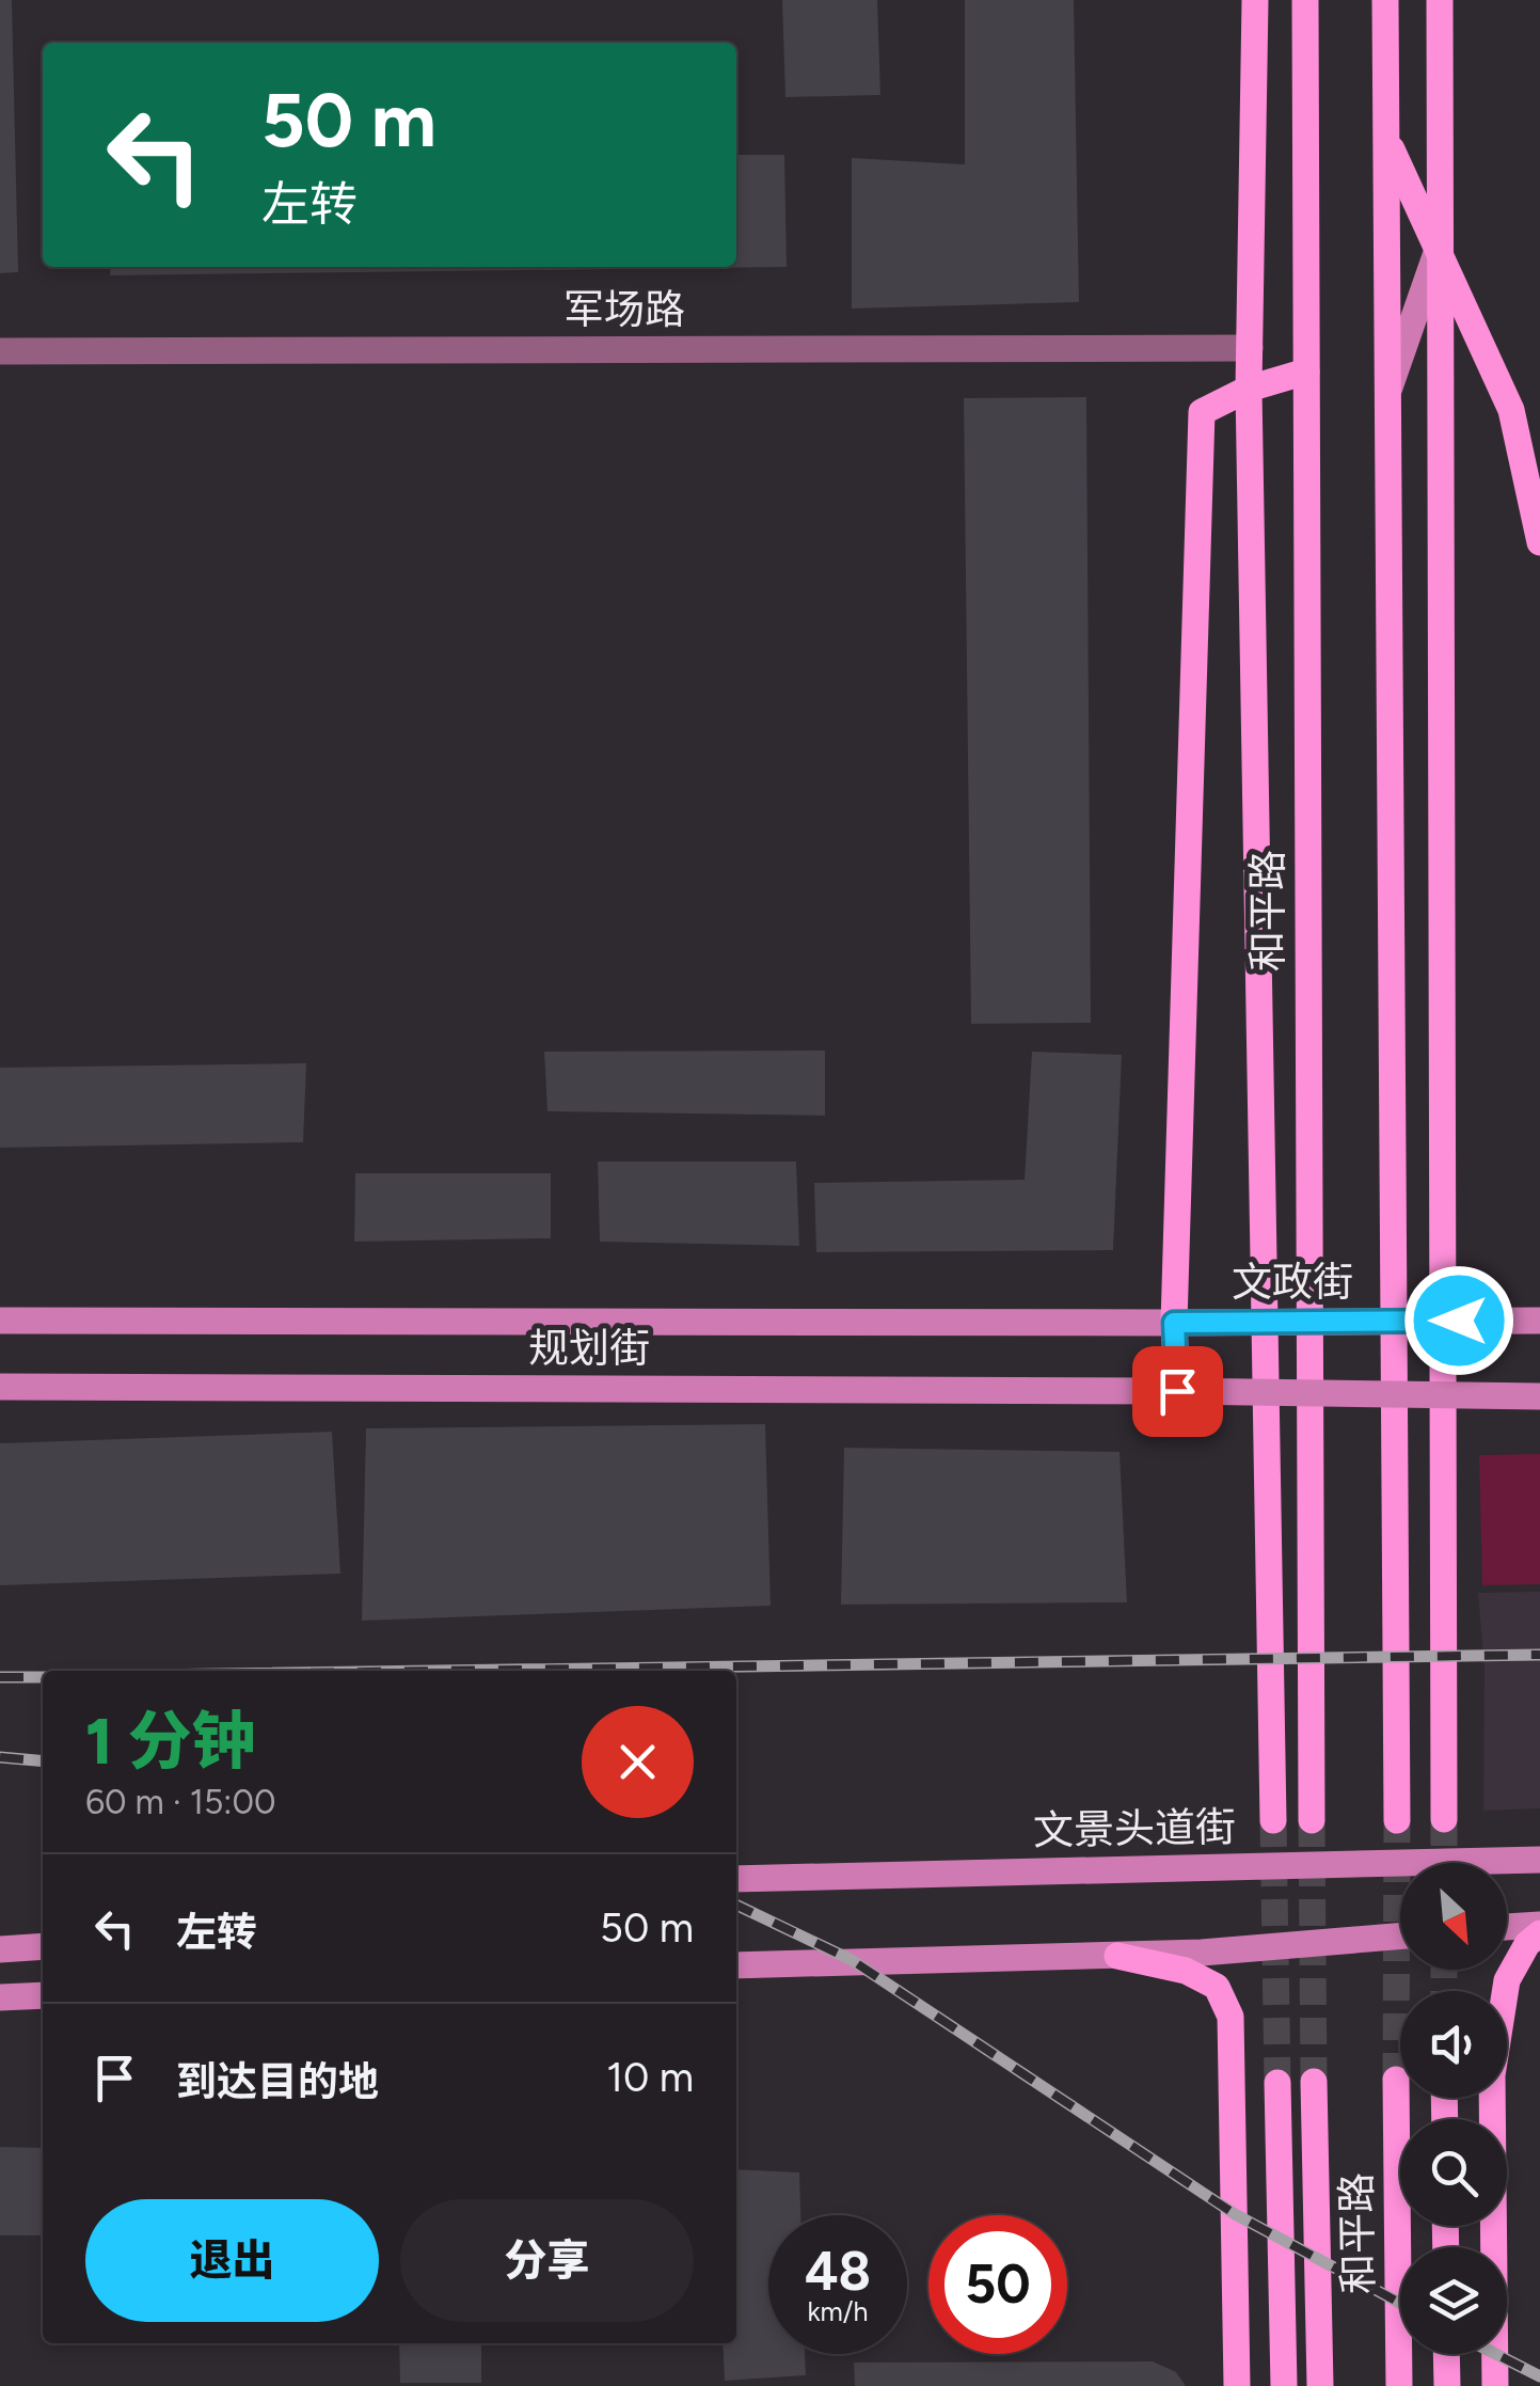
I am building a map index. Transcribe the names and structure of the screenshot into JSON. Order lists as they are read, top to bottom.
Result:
{
  "streets": {
    "main road": [
      "和平路",
      "文政街",
      "规划街",
      "文景头道街"
    ],
    "street": ["军场路"]
  },
  "crossings": [
    ["文政街", "规划街"]
  ],
  "north": "bottom right",
  "page": {
    "turn": ["50 m", "左转"],
    "heading": ["1 分钟", "60 m · 15:00"],
    "list": [
      {
        "name": "左转",
        "value": "50 m"
      },
      {
        "name": "到达目的地",
        "value": "10 m"
      }
    ],
    "buttons": ["退出", "分享"],
    "speed": "48 km/h",
    "limit": "50"
  }
}
